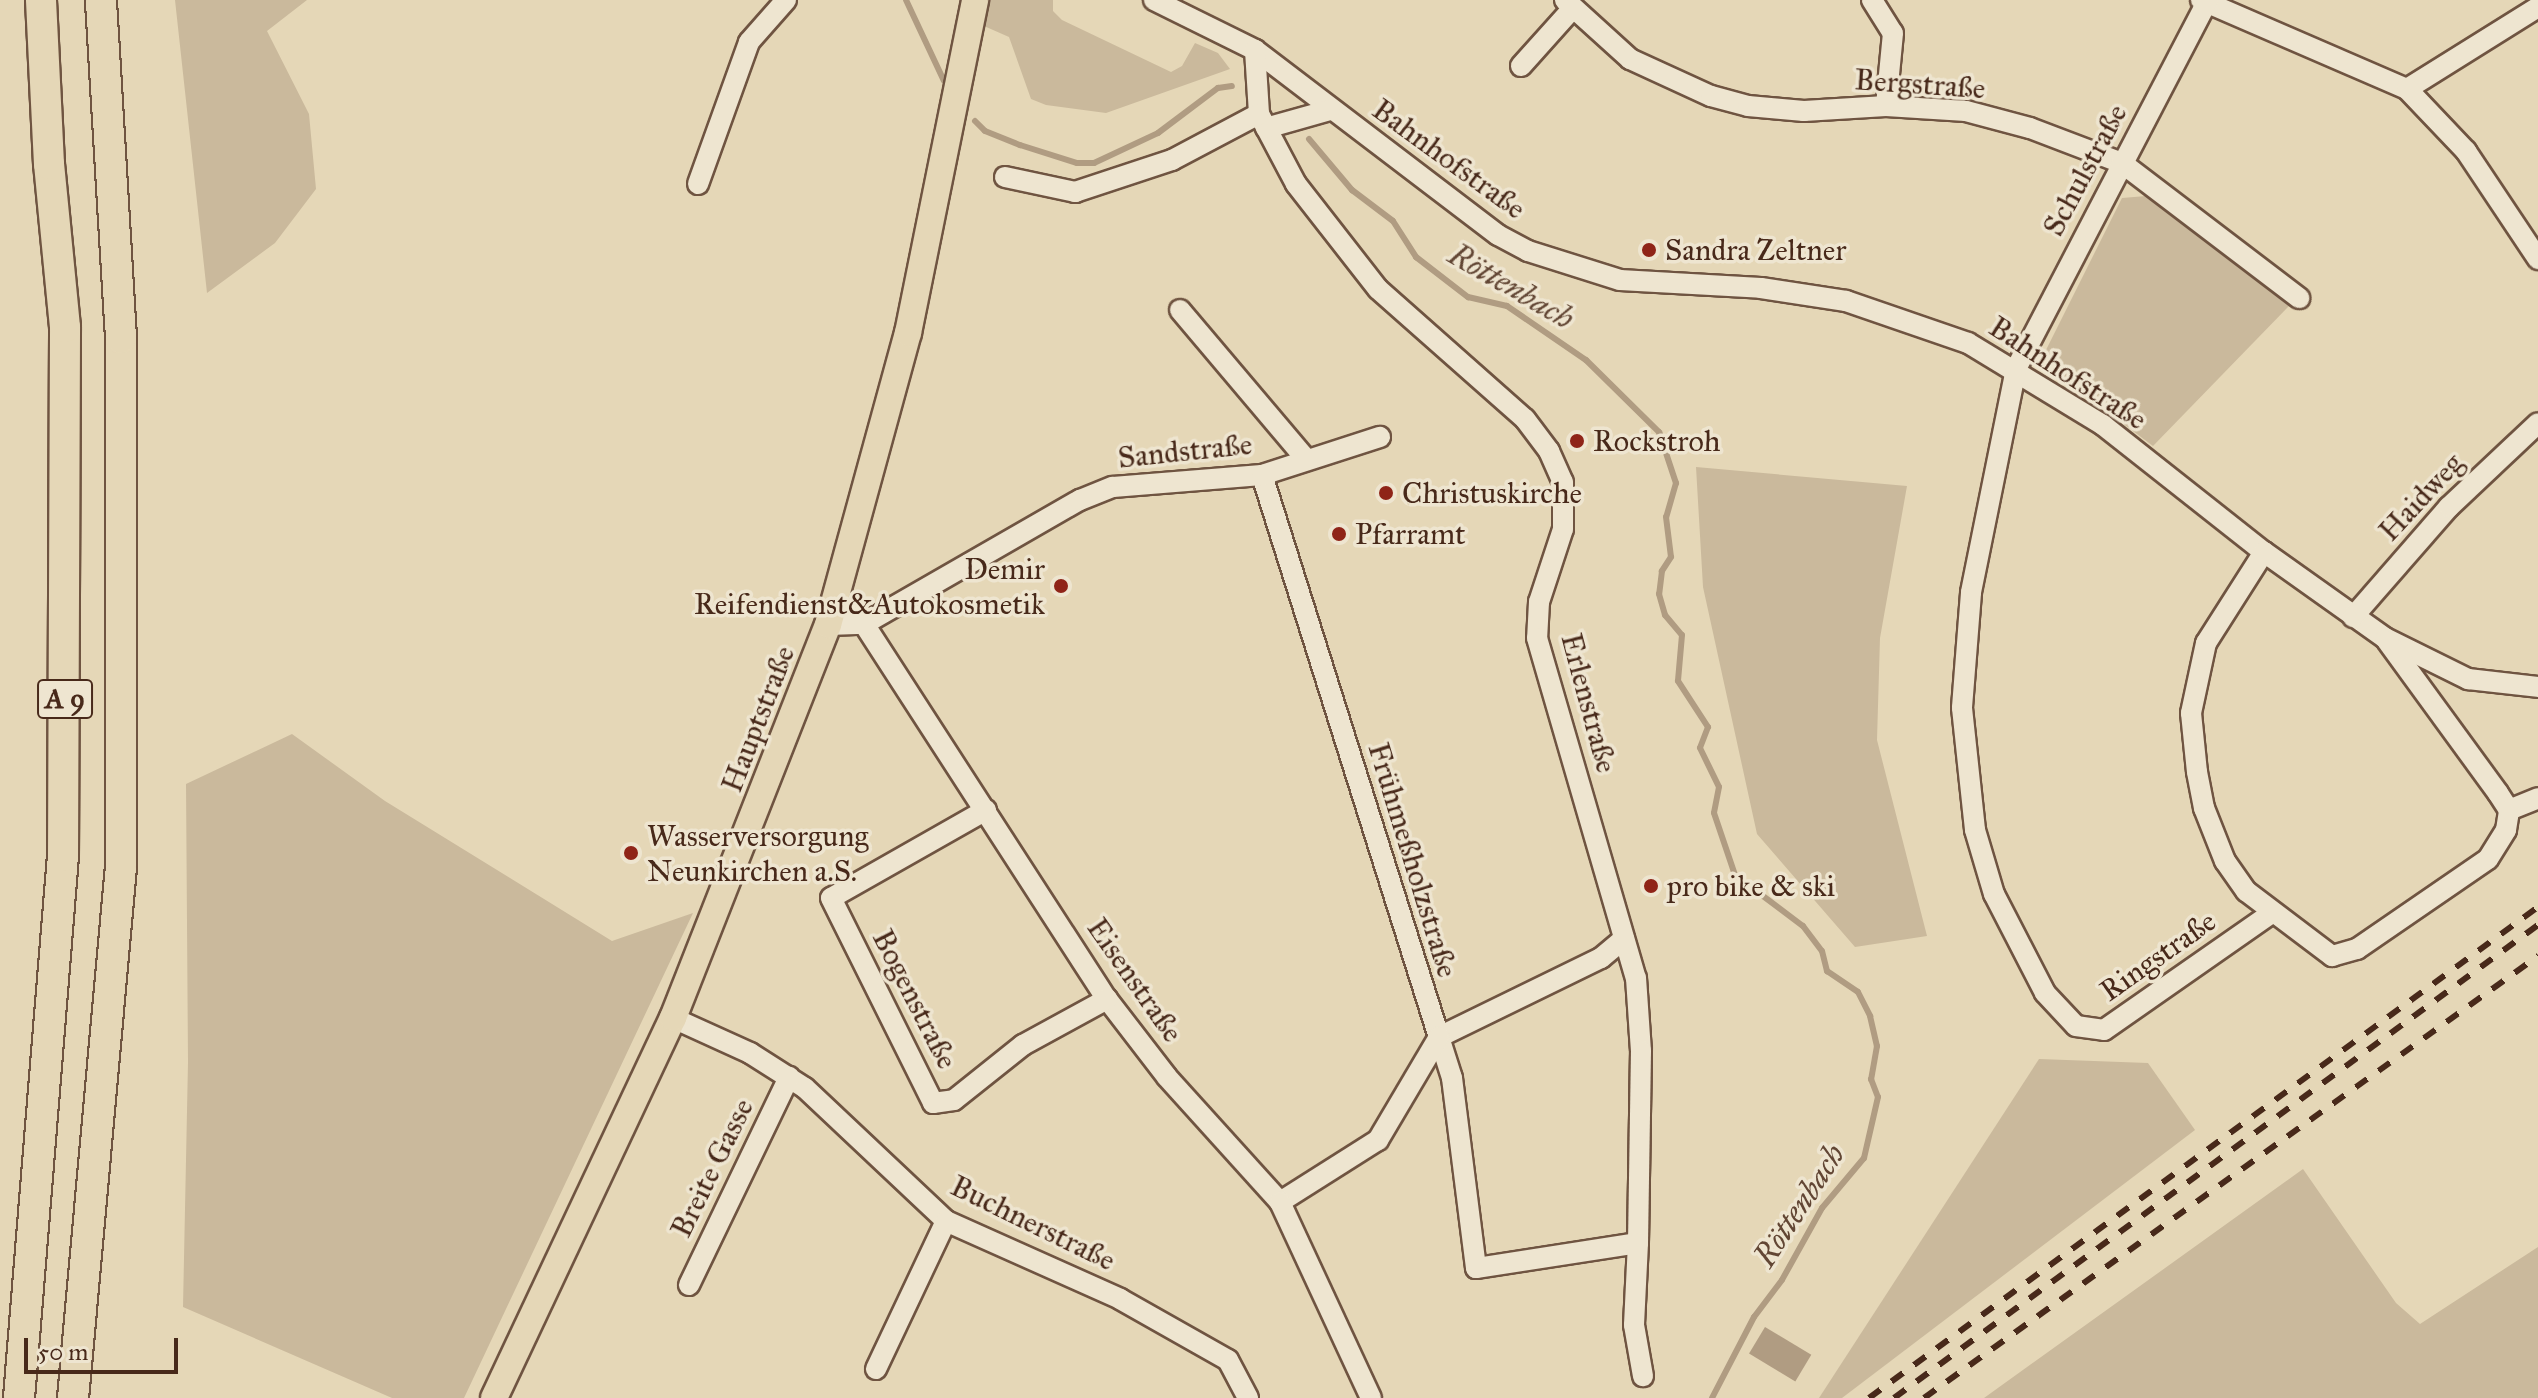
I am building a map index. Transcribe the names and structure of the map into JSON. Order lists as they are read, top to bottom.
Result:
{
  "streets": {
    "highway": ["A 9"],
    "main road": ["Hauptstraße"],
    "street": [
      "Bergstraße",
      "Bahnhofstraße",
      "Schulstraße",
      "Sandstraße",
      "Haidweg",
      "Erlenstraße",
      "Frühmeßholzstraße",
      "Ringstraße",
      "Eisenstraße",
      "Bogenstraße",
      "Breite Gasse",
      "Buchnerstraße"
    ]
  },
  "crossings": [
    ["Bergstraße", "Schulstraße"],
    ["Bahnhofstraße", "Schulstraße"],
    ["Bahnhofstraße", "Haidweg"],
    ["Bahnhofstraße", "Erlenstraße"],
    ["Bahnhofstraße", "Ringstraße"],
    ["Schulstraße", "Ringstraße"],
    ["Sandstraße", "Frühmeßholzstraße"],
    ["Sandstraße", "Eisenstraße"],
    ["Hauptstraße", "Buchnerstraße"],
    ["Eisenstraße", "Bogenstraße"],
    ["Breite Gasse", "Buchnerstraße"]
  ],
  "water": ["Röttenbach"],
  "places": [
    "Sandra Zeltner",
    "Rockstroh",
    "Christuskirche",
    "Pfarramt",
    "Demir Reifendienst&Autokosmetik",
    "Wasserversorgung Neunkirchen a.S.",
    "pro bike & ski"
  ],
  "scale_bar": "50 m"
}
